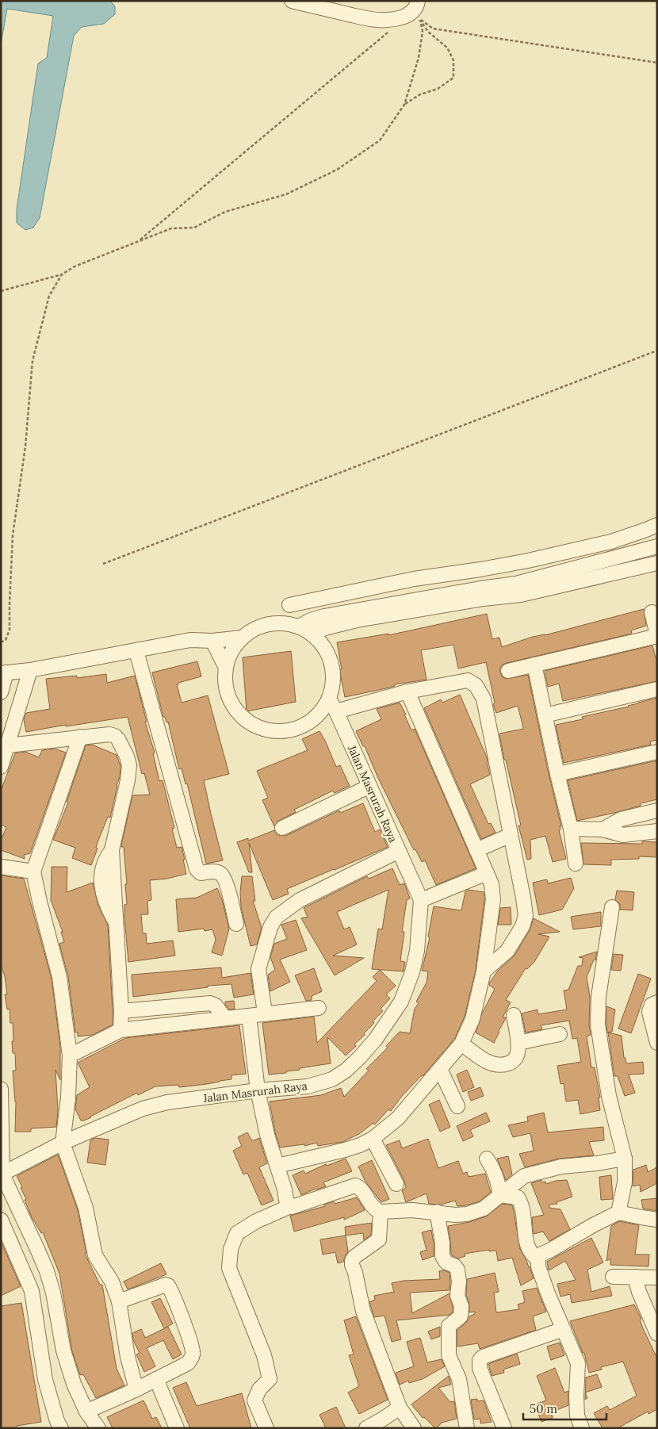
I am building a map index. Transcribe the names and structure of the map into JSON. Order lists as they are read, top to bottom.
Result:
{
  "streets": {
    "street": ["Jalan Masrurah Raya"]
  },
  "scale_bar": "50 m"
}
